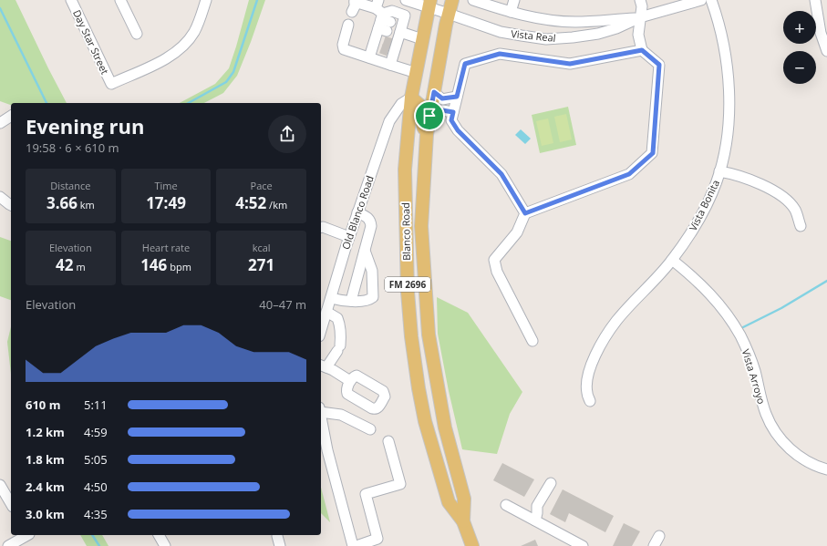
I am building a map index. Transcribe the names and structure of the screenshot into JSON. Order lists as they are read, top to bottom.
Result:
{
  "streets": {
    "main road": ["Blanco Road", "FM 2696"],
    "street": [
      "Vista Real",
      "Day Star Street",
      "Vista Bonita",
      "Old Blanco Road",
      "Vista Arroyo"
    ]
  },
  "crossings": [
    ["Vista Real", "Blanco Road"],
    ["Vista Bonita", "Vista Arroyo"],
    ["Old Blanco Road", "Blanco Road"]
  ],
  "page": {
    "map_buttons": ["+", "−"],
    "heading": ["Evening run", "19:58 · 6 × 610 m"],
    "stats": [
      ["Distance", "3.66 km"],
      ["Time", "17:49"],
      ["Pace", "4:52 /km"],
      ["Elevation", "42 m"],
      ["Heart rate", "146 bpm"],
      ["kcal", "271"]
    ],
    "chart": ["Elevation", "40–47 m"],
    "list": [
      {
        "name": "610 m",
        "note": "5:11"
      },
      {
        "name": "1.2 km",
        "note": "4:59"
      },
      {
        "name": "1.8 km",
        "note": "5:05"
      },
      {
        "name": "2.4 km",
        "note": "4:50"
      },
      {
        "name": "3.0 km",
        "note": "4:35"
      }
    ]
  }
}
